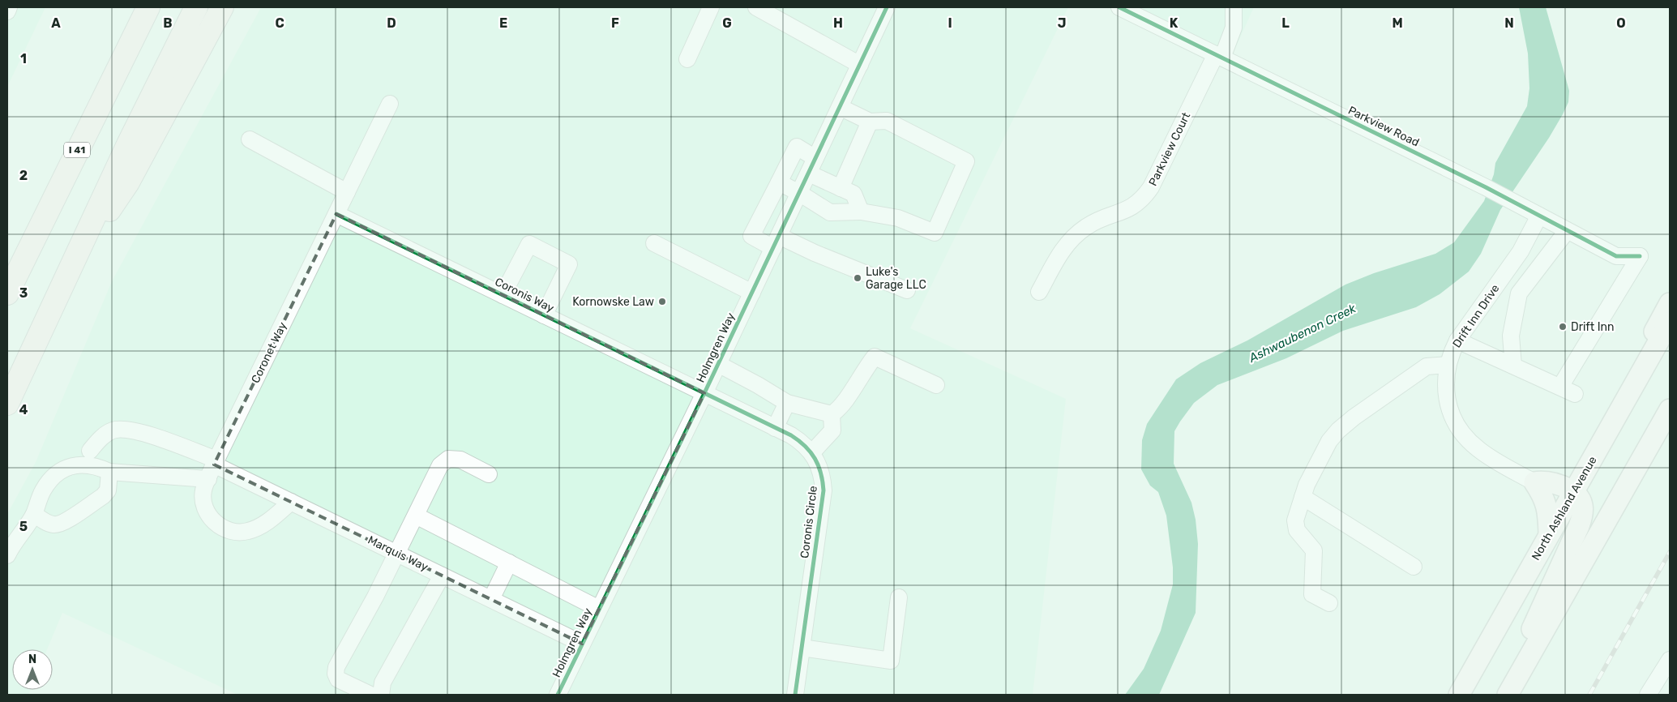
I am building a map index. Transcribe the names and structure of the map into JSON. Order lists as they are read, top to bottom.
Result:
{
  "streets": {
    "highway": ["I 41"],
    "main road": ["North Ashland Avenue"],
    "street": [
      "Parkview Road",
      "Parkview Court",
      "Coronis Way",
      "Drift Inn Drive",
      "Holmgren Way",
      "Coronet Way",
      "Coronis Circle",
      "Marquis Way"
    ]
  },
  "crossings": [
    ["Parkview Road", "Parkview Court"],
    ["Parkview Road", "Drift Inn Drive"],
    ["Coronis Way", "Holmgren Way"],
    ["Coronis Way", "Coronet Way"],
    ["Coronis Way", "Coronis Circle"],
    ["Holmgren Way", "Coronis Circle"],
    ["Holmgren Way", "Marquis Way"],
    ["Coronet Way", "Marquis Way"]
  ],
  "water": ["Ashwaubenon Creek"],
  "places": ["Luke's Garage LLC", "Kornowske Law", "Drift Inn"],
  "north": "top",
  "grid": {
    "columns": [
      "A",
      "B",
      "C",
      "D",
      "E",
      "F",
      "G",
      "H",
      "I",
      "J",
      "K",
      "L",
      "M",
      "N",
      "O"
    ],
    "rows": [
      "1",
      "2",
      "3",
      "4",
      "5"
    ]
  }
}
